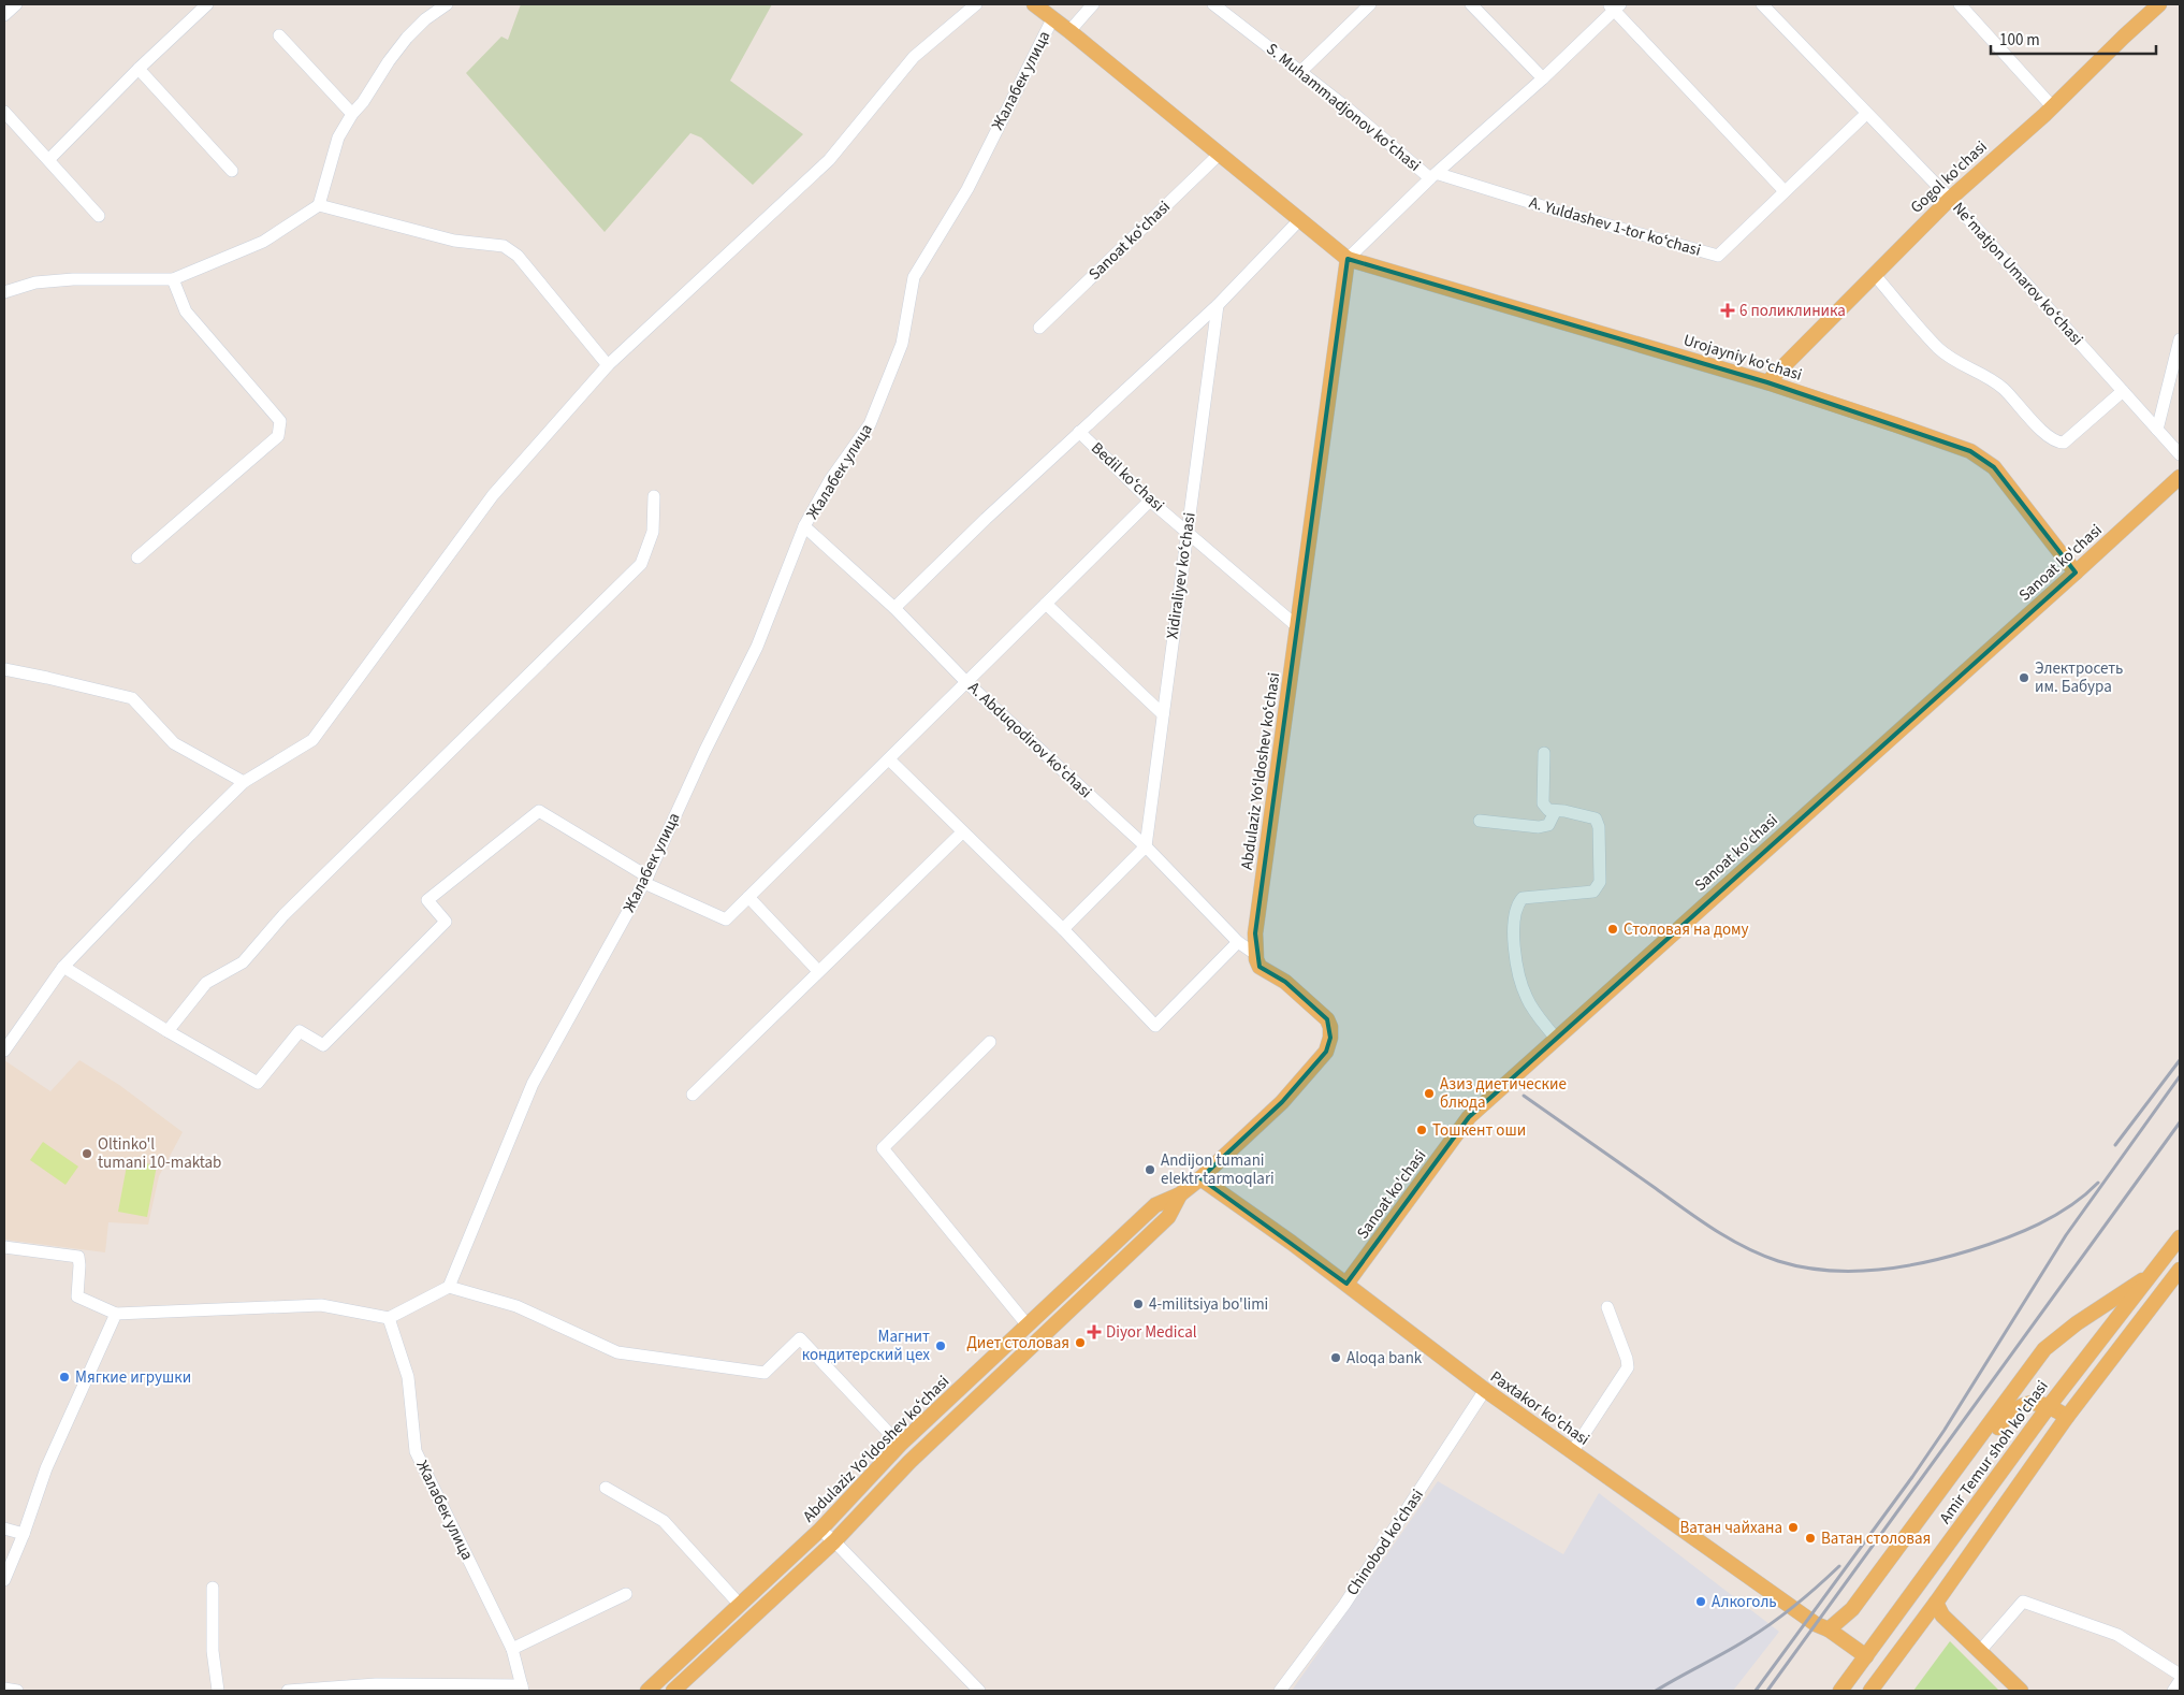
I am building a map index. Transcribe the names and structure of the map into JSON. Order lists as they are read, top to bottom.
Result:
{
  "streets": {
    "main road": [
      "Gogol ko'chasi",
      "Urоjayniy koʻchasi",
      "Sanoat ko'chasi",
      "Abdulaziz Yoʻldoshev koʻchasi",
      "Paxtakor ko'chasi",
      "Amir Temur shoh ko'chasi"
    ],
    "street": [
      "Жалабек улица",
      "S. Muhammadjonov koʻchasi",
      "A. Yuldashev 1-tor koʻchasi",
      "Sanoat koʻchasi",
      "Neʻmatjon Umarov koʻchasi",
      "Bedil koʻchasi",
      "Xidiraliyev koʻchasi",
      "A. Abduqodirov koʻchasi",
      "Chinobod ko'chasi"
    ]
  },
  "crossings": [
    ["Жалабек улица", "A. Abduqodirov koʻchasi"],
    ["S. Muhammadjonov koʻchasi", "A. Yuldashev 1-tor koʻchasi"],
    ["Gogol ko'chasi", "Neʻmatjon Umarov koʻchasi"],
    ["Gogol ko'chasi", "Urоjayniy koʻchasi"],
    ["A. Yuldashev 1-tor koʻchasi", "Neʻmatjon Umarov koʻchasi"],
    ["Urоjayniy koʻchasi", "Sanoat ko'chasi"],
    ["Urоjayniy koʻchasi", "Abdulaziz Yoʻldoshev koʻchasi"],
    ["Bedil koʻchasi", "Xidiraliyev koʻchasi"],
    ["Bedil koʻchasi", "Abdulaziz Yoʻldoshev koʻchasi"],
    ["Sanoat ko'chasi", "Paxtakor ko'chasi"],
    ["Xidiraliyev koʻchasi", "A. Abduqodirov koʻchasi"],
    ["A. Abduqodirov koʻchasi", "Abdulaziz Yoʻldoshev koʻchasi"],
    ["Abdulaziz Yoʻldoshev koʻchasi", "Paxtakor ko'chasi"],
    ["Paxtakor ko'chasi", "Amir Temur shoh ko'chasi"],
    ["Paxtakor ko'chasi", "Chinobod ko'chasi"]
  ],
  "places": {
    "health": ["6 поликлиника", "Diyor Medical"],
    "other": [
      "Электросеть им. Бабура",
      "Столовая на дому",
      "Азиз диетические блюда",
      "Тошкент оши",
      "Oltinko'l tumani 10-maktab",
      "Andijon tumani elektr tarmoqlari",
      "4-militsiya bo'limi",
      "Диет столовая",
      "Магнит кондитерский цех",
      "Aloqa bank",
      "Мягкие игрушки",
      "Ватан чайхана",
      "Ватан столовая",
      "Алкоголь"
    ]
  },
  "scale_bar": "100 m"
}
